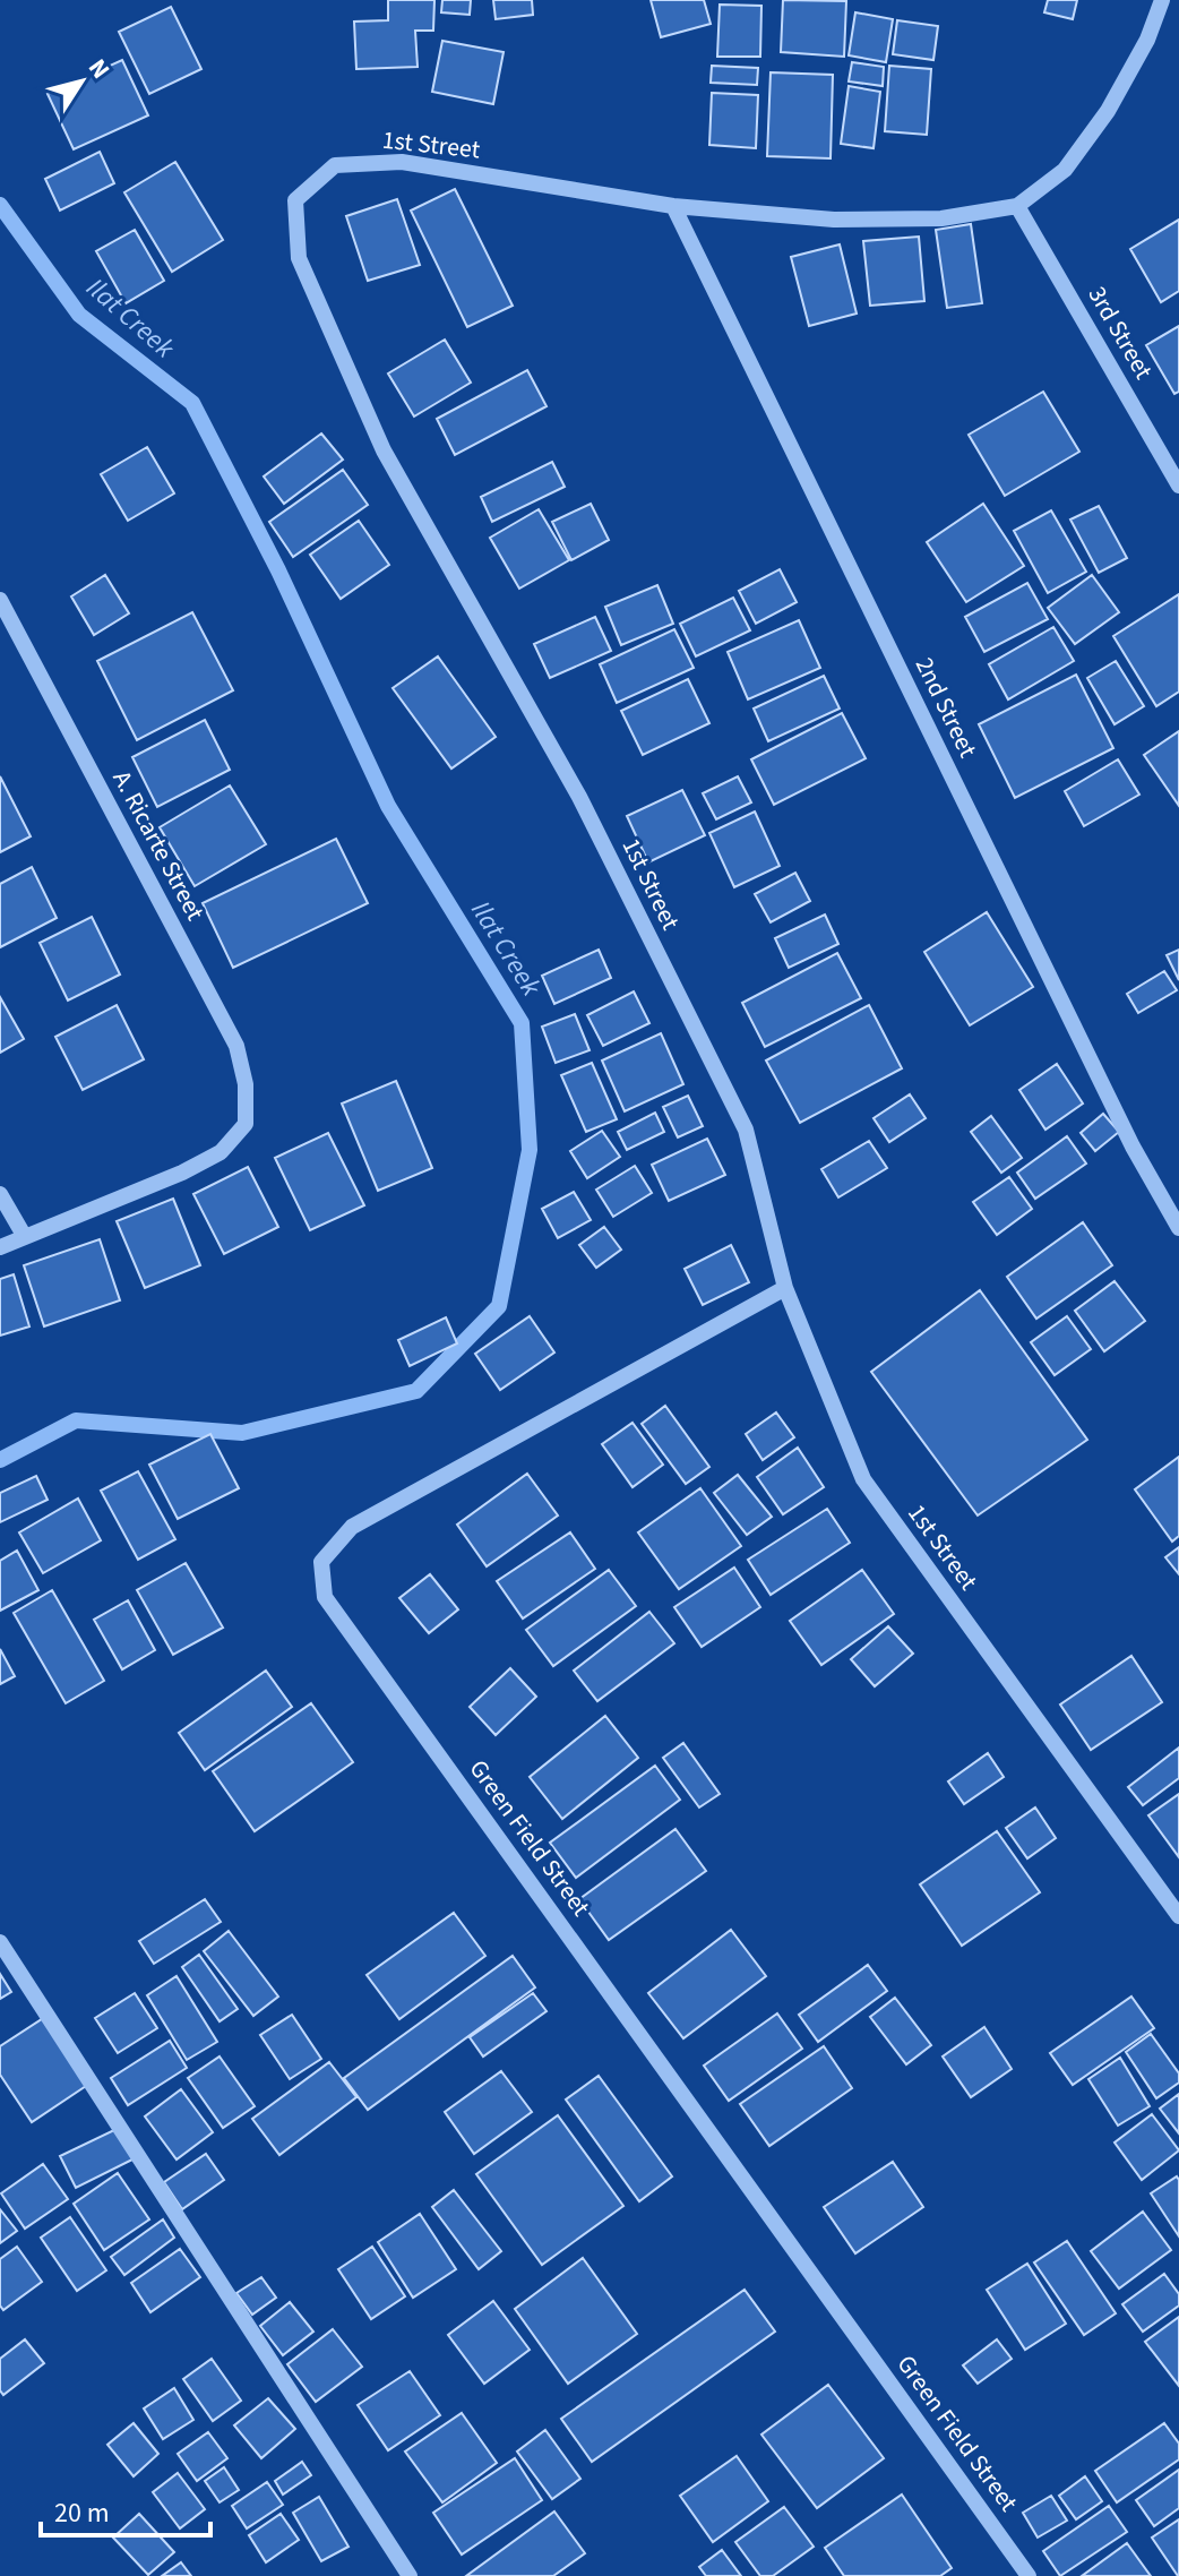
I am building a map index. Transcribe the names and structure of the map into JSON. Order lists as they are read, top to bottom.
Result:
{
  "streets": {
    "street": [
      "1st Street",
      "3rd Street",
      "2nd Street",
      "A. Ricarte Street",
      "Green Field Street"
    ]
  },
  "crossings": [
    ["1st Street", "2nd Street"],
    ["1st Street", "Green Field Street"]
  ],
  "water": ["Ilat Creek"],
  "scale_bar": "20 m",
  "north": "top right"
}
